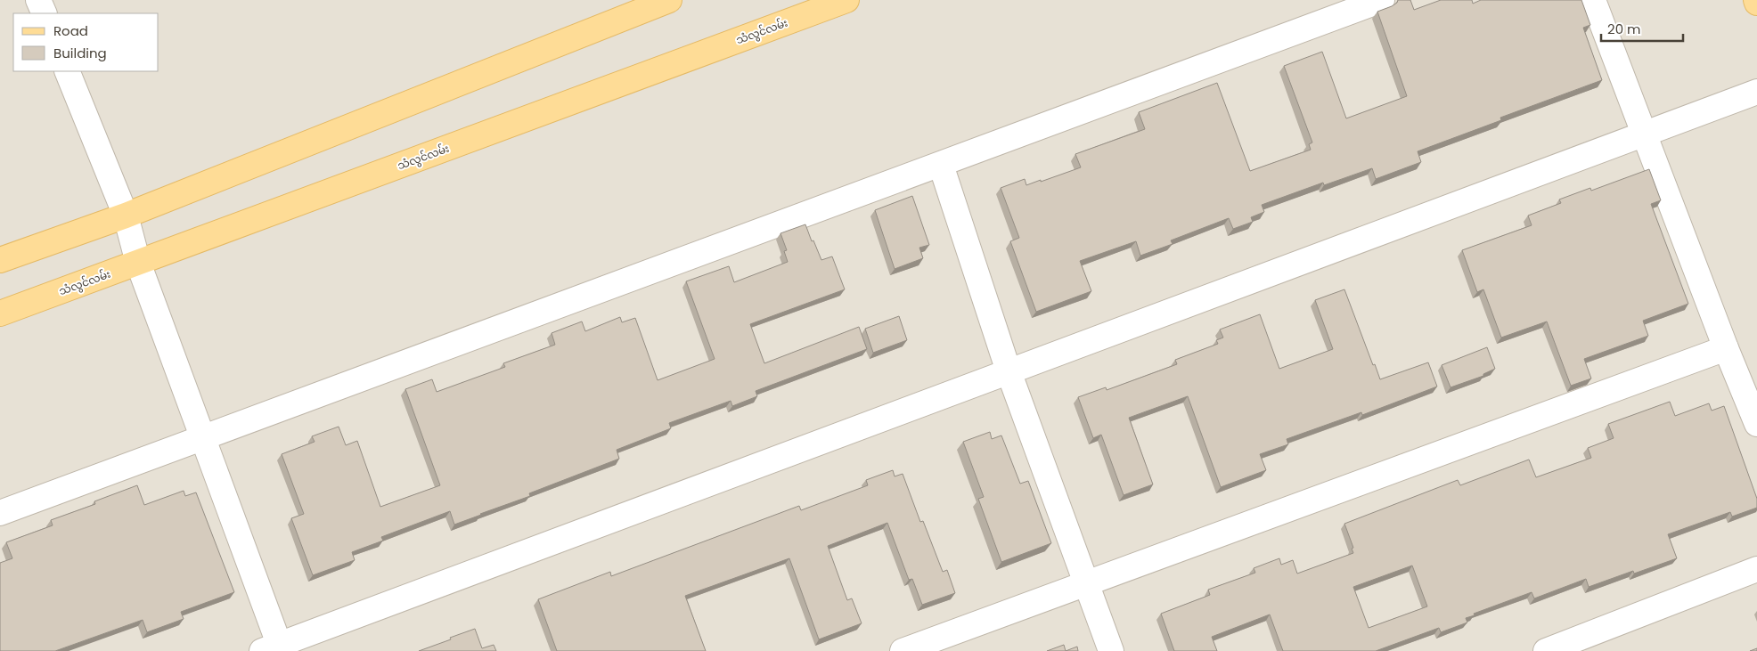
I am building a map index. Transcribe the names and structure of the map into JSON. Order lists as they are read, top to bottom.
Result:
{
  "streets": {
    "main road": ["သံလွင်လမ်း"]
  },
  "legend": ["Road", "Building"],
  "scale_bar": "20 m"
}
